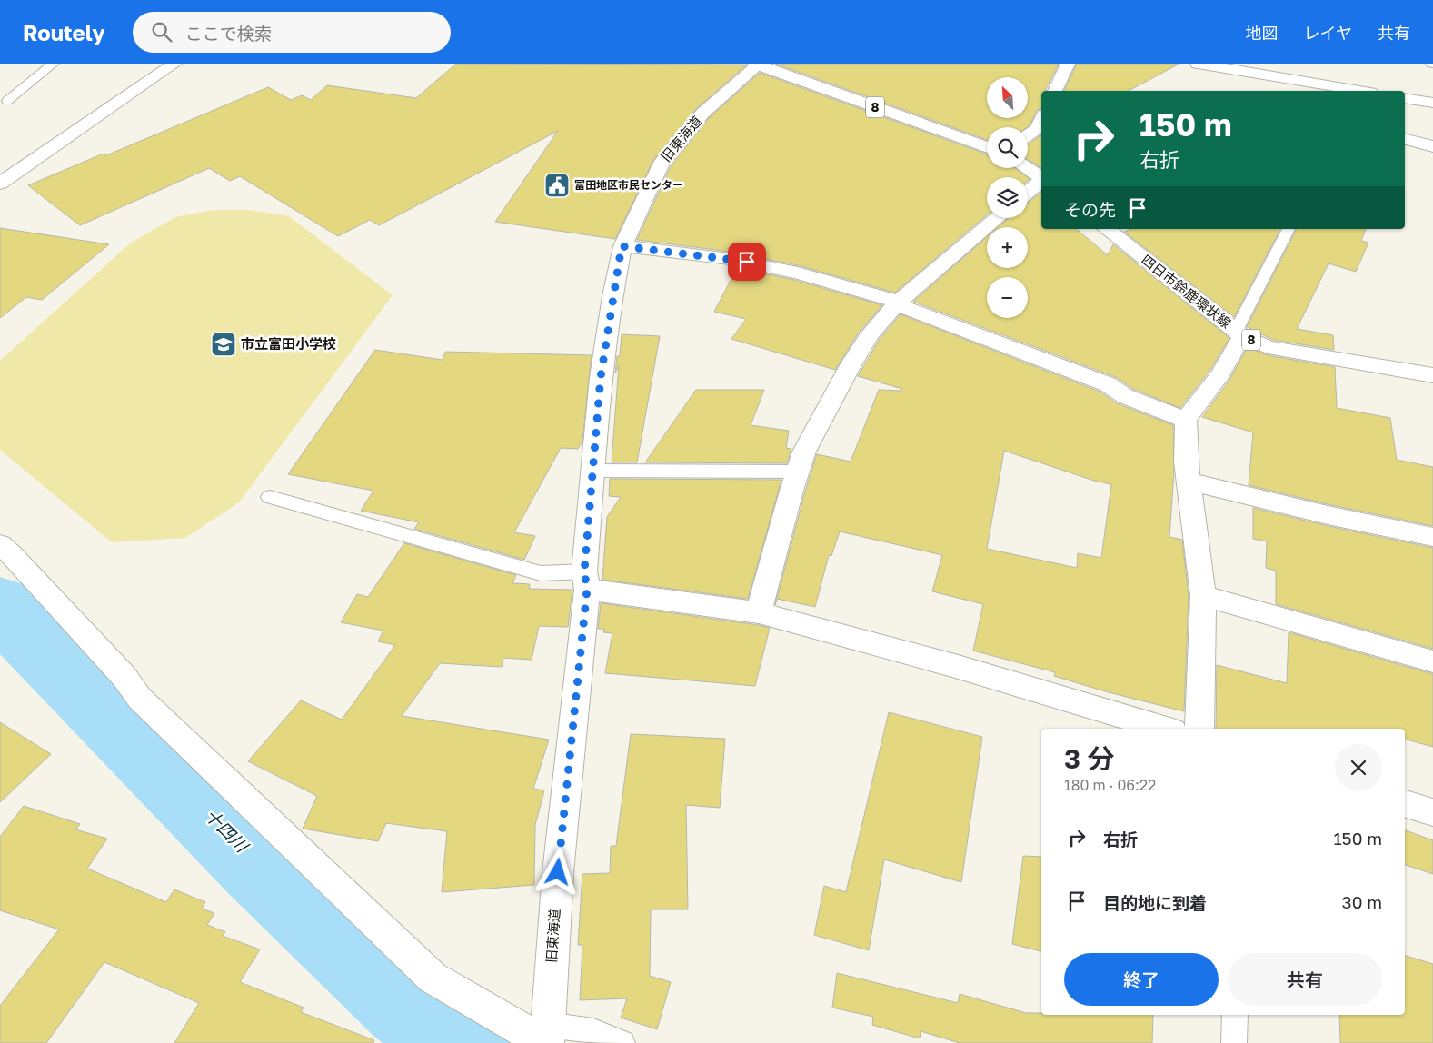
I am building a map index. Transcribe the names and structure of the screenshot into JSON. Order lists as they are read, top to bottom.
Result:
{
  "streets": {
    "street": ["8", "旧東海道", "四日市鈴鹿環状線"]
  },
  "crossings": [
    ["8", "旧東海道"]
  ],
  "water": ["十四川"],
  "places": {
    "public building": ["富田地区市民センター"],
    "school or university": ["市立富田小学校"]
  },
  "north": "top left",
  "page": {
    "header": "Routely",
    "search": "ここで検索",
    "nav": ["地図", "レイヤ", "共有"],
    "map_buttons": ["+", "−"],
    "turn": ["150 m", "右折"],
    "then": "その先",
    "heading": ["3 分", "180 m · 06:22"],
    "list": [
      {
        "name": "右折",
        "value": "150 m"
      },
      {
        "name": "目的地に到着",
        "value": "30 m"
      }
    ],
    "buttons": ["終了", "共有"]
  }
}
